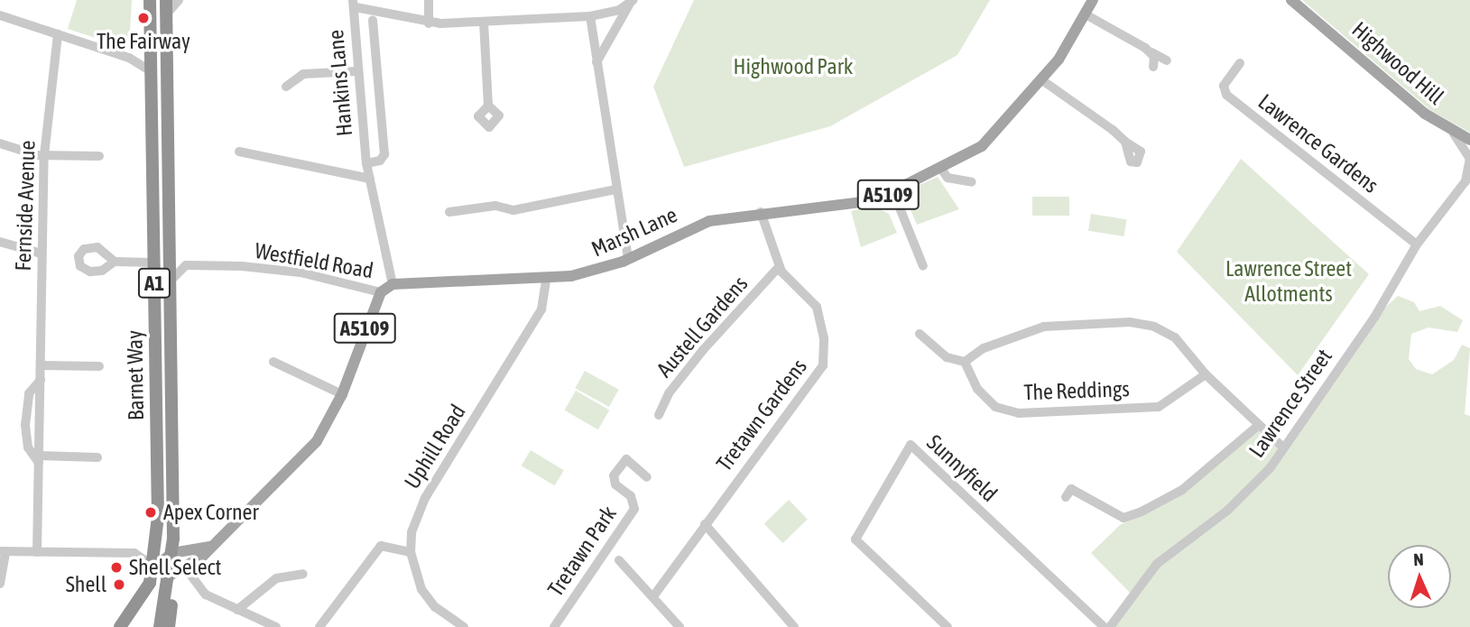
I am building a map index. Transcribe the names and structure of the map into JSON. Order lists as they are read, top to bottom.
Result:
{
  "streets": {
    "highway": ["A1", "Barnet Way"],
    "main road": ["Highwood Hill", "A5109", "Marsh Lane"],
    "street": [
      "Hankins Lane",
      "Lawrence Gardens",
      "Fernside Avenue",
      "Westfield Road",
      "Austell Gardens",
      "The Reddings",
      "Lawrence Street",
      "Tretawn Gardens",
      "Uphill Road",
      "Sunnyfield",
      "Tretawn Park"
    ]
  },
  "crossings": [
    ["Highwood Hill", "Lawrence Street"],
    ["Hankins Lane", "A5109"],
    ["Hankins Lane", "Marsh Lane"],
    ["Lawrence Gardens", "Lawrence Street"],
    ["A5109", "Marsh Lane"],
    ["A5109", "Westfield Road"],
    ["A5109", "A1"],
    ["A5109", "Barnet Way"],
    ["Marsh Lane", "Tretawn Gardens"],
    ["Marsh Lane", "Uphill Road"],
    ["Westfield Road", "Barnet Way"],
    ["A1", "Barnet Way"],
    ["Austell Gardens", "Tretawn Gardens"]
  ],
  "parks": ["Highwood Park", "Lawrence Street Allotments"],
  "places": [
    "The Fairway",
    "Apex Corner",
    "Shell Select",
    "Shell"
  ],
  "north": "top"
}
